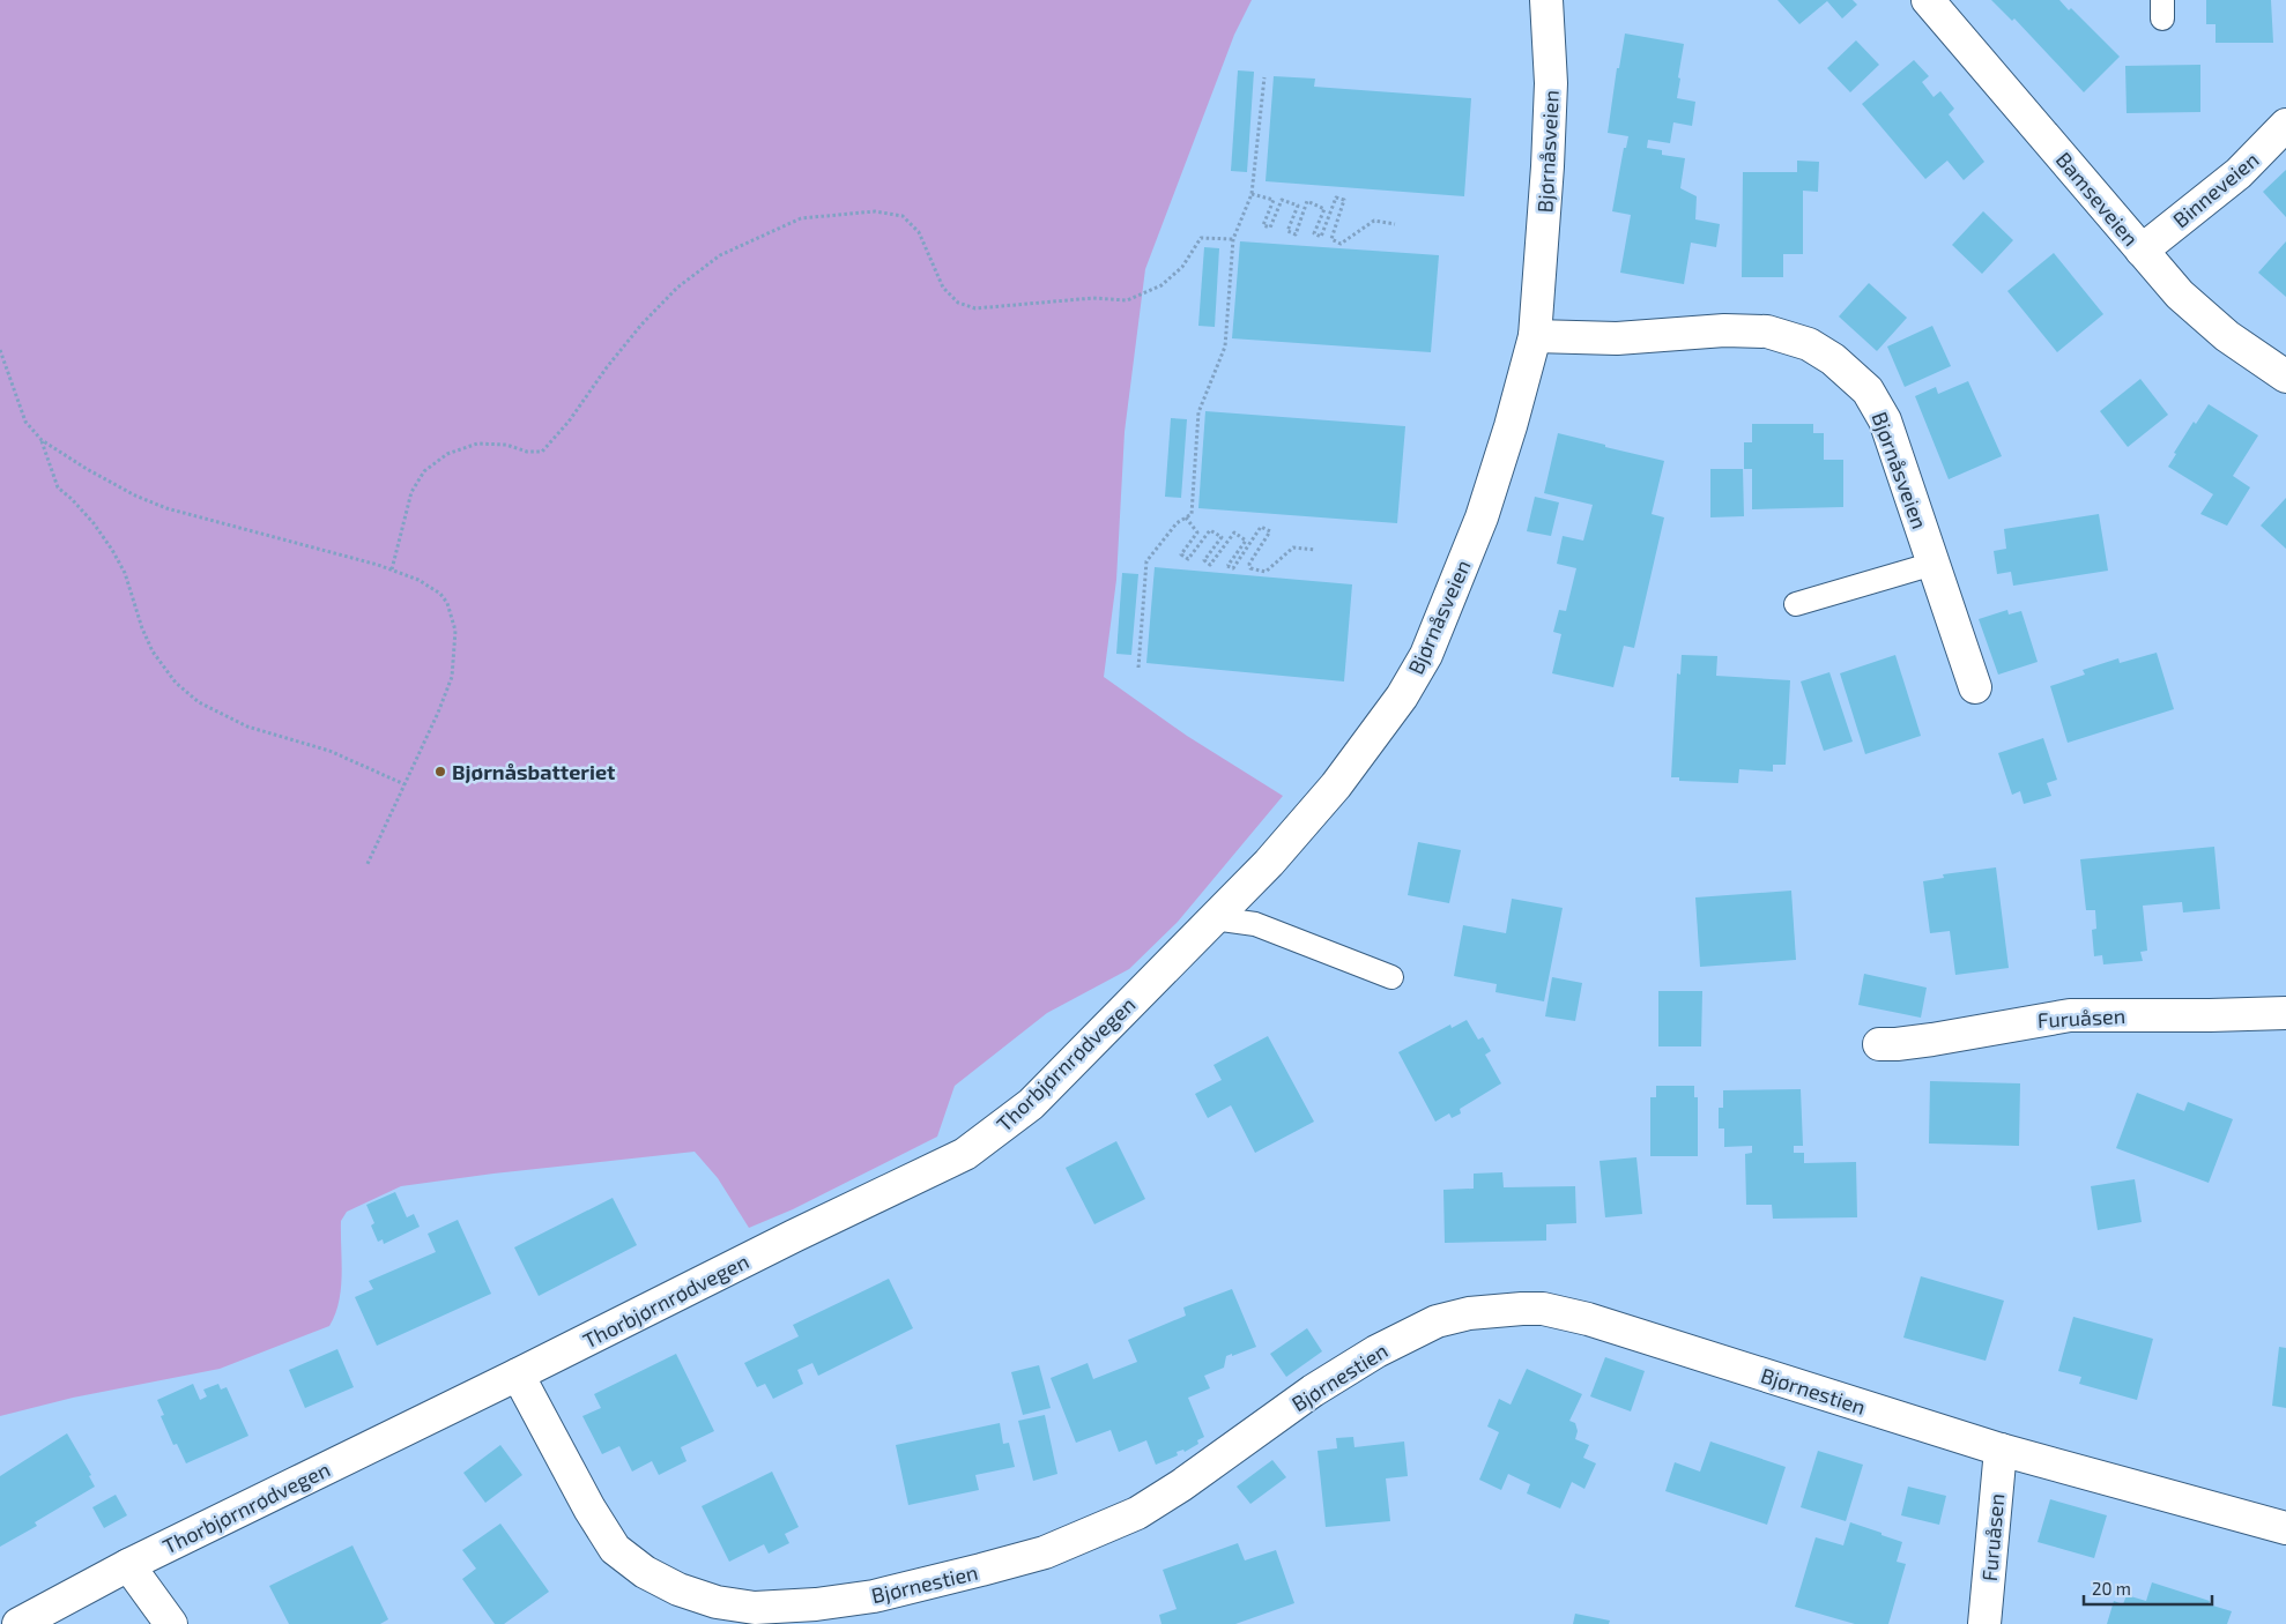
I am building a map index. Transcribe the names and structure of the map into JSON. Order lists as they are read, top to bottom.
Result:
{
  "streets": {
    "street": [
      "Bjørnåsveien",
      "Binneveien",
      "Bamseveien",
      "Furuåsen",
      "Thorbjørnrødvegen",
      "Bjørnestien"
    ]
  },
  "crossings": [
    ["Bjørnåsveien", "Thorbjørnrødvegen"],
    ["Binneveien", "Bamseveien"],
    ["Furuåsen", "Bjørnestien"],
    ["Thorbjørnrødvegen", "Bjørnestien"]
  ],
  "places": ["Bjørnåsbatteriet"],
  "scale_bar": "20 m"
}
